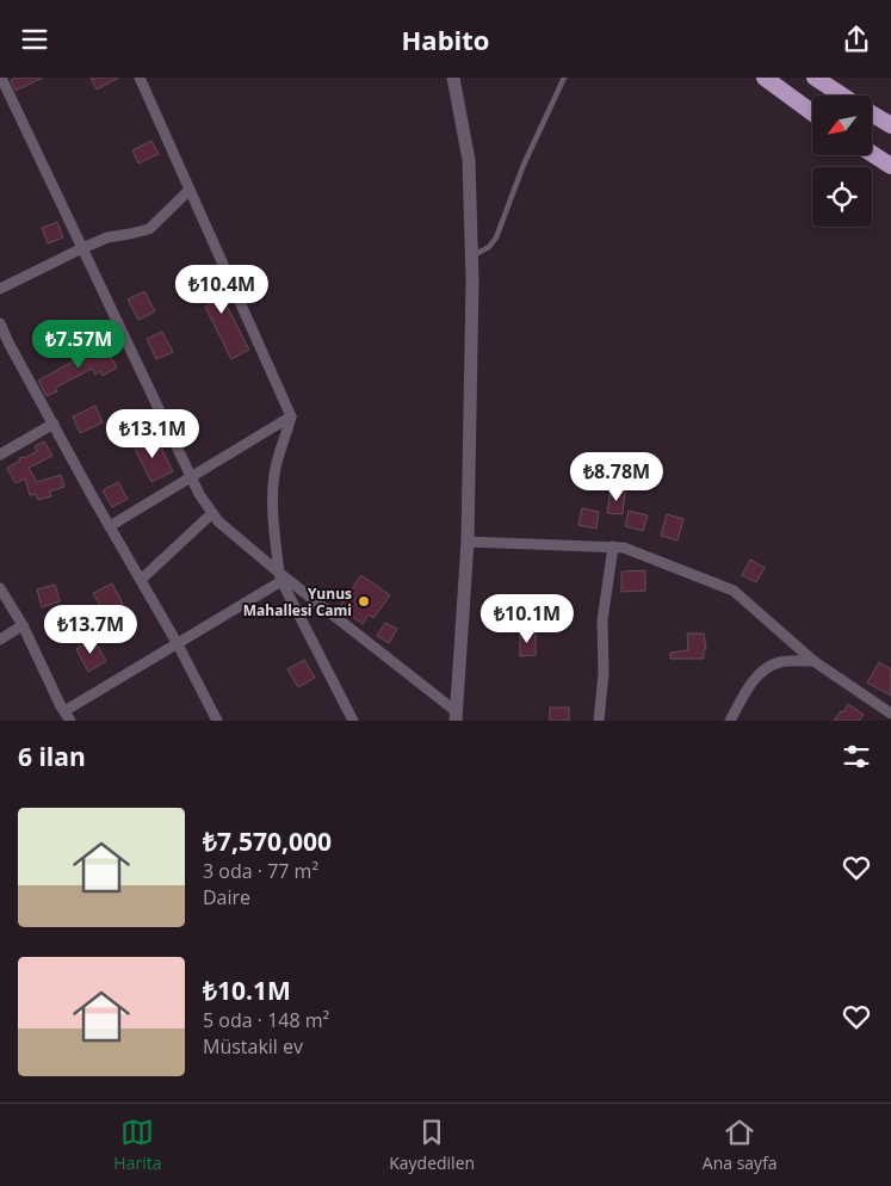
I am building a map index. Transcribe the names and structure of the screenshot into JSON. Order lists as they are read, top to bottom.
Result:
{
  "places": ["Yunus Mahallesi Cami"],
  "north": "bottom left",
  "page": {
    "header": "Habito",
    "price": [
      "₺10.4M",
      "₺7.57M",
      "₺13.1M",
      "₺8.78M",
      "₺10.1M",
      "₺13.7M"
    ],
    "heading": "6 ilan",
    "list": [
      {
        "name": "₺7,570,000",
        "note": "3 oda · 77 m² · Daire"
      },
      {
        "name": "₺10.1M",
        "note": "5 oda · 148 m² · Müstakil ev"
      }
    ],
    "tabs": ["Harita", "Kaydedilen", "Ana sayfa"]
  }
}
